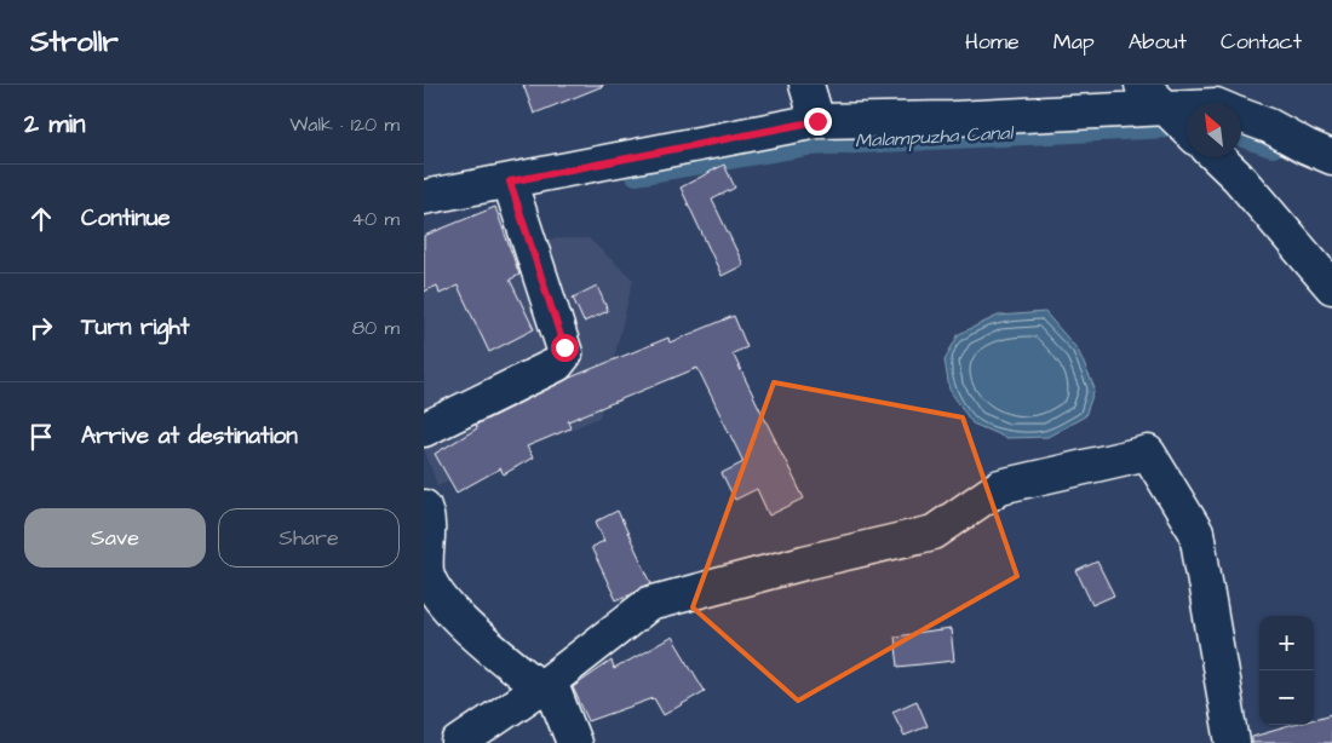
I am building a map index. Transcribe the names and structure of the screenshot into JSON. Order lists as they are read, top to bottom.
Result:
{
  "water": ["Malampuzha Canal"],
  "north": "top left",
  "page": {
    "header": "Strollr",
    "nav": [
      "Home",
      "Map",
      "About",
      "Contact"
    ],
    "heading": ["2 min", "Walk · 120 m"],
    "list": [
      ["Continue", "40 m"],
      ["Turn right", "80 m"],
      "Arrive at destination"
    ],
    "buttons": ["Save", "Share"],
    "map_buttons": ["+", "−"]
  }
}
